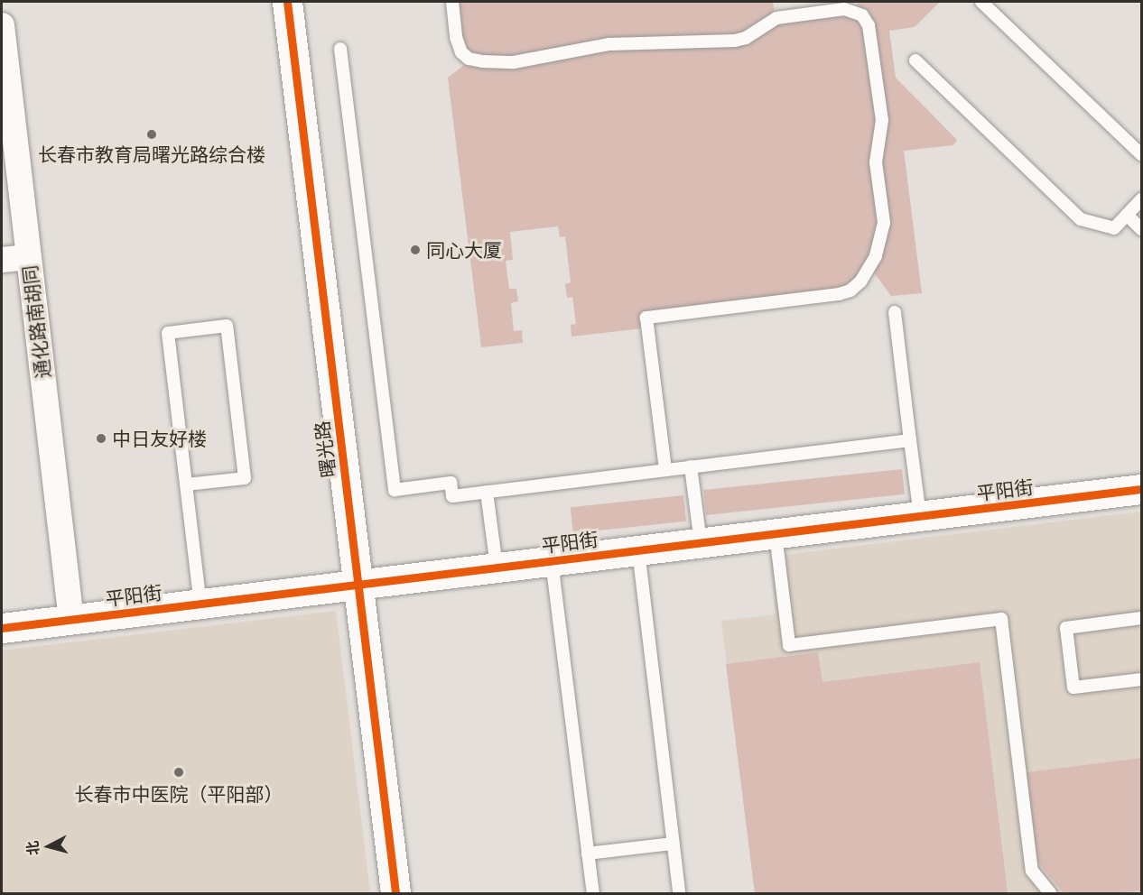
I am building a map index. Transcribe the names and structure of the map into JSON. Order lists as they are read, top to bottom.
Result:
{
  "streets": {
    "street": ["通化路南胡同", "曙光路", "平阳街"]
  },
  "crossings": [
    ["通化路南胡同", "平阳街"],
    ["曙光路", "平阳街"]
  ],
  "places": [
    "长春市教育局曙光路综合楼",
    "同心大厦",
    "中日友好楼",
    "长春市中医院（平阳部）"
  ],
  "north": "left"
}
